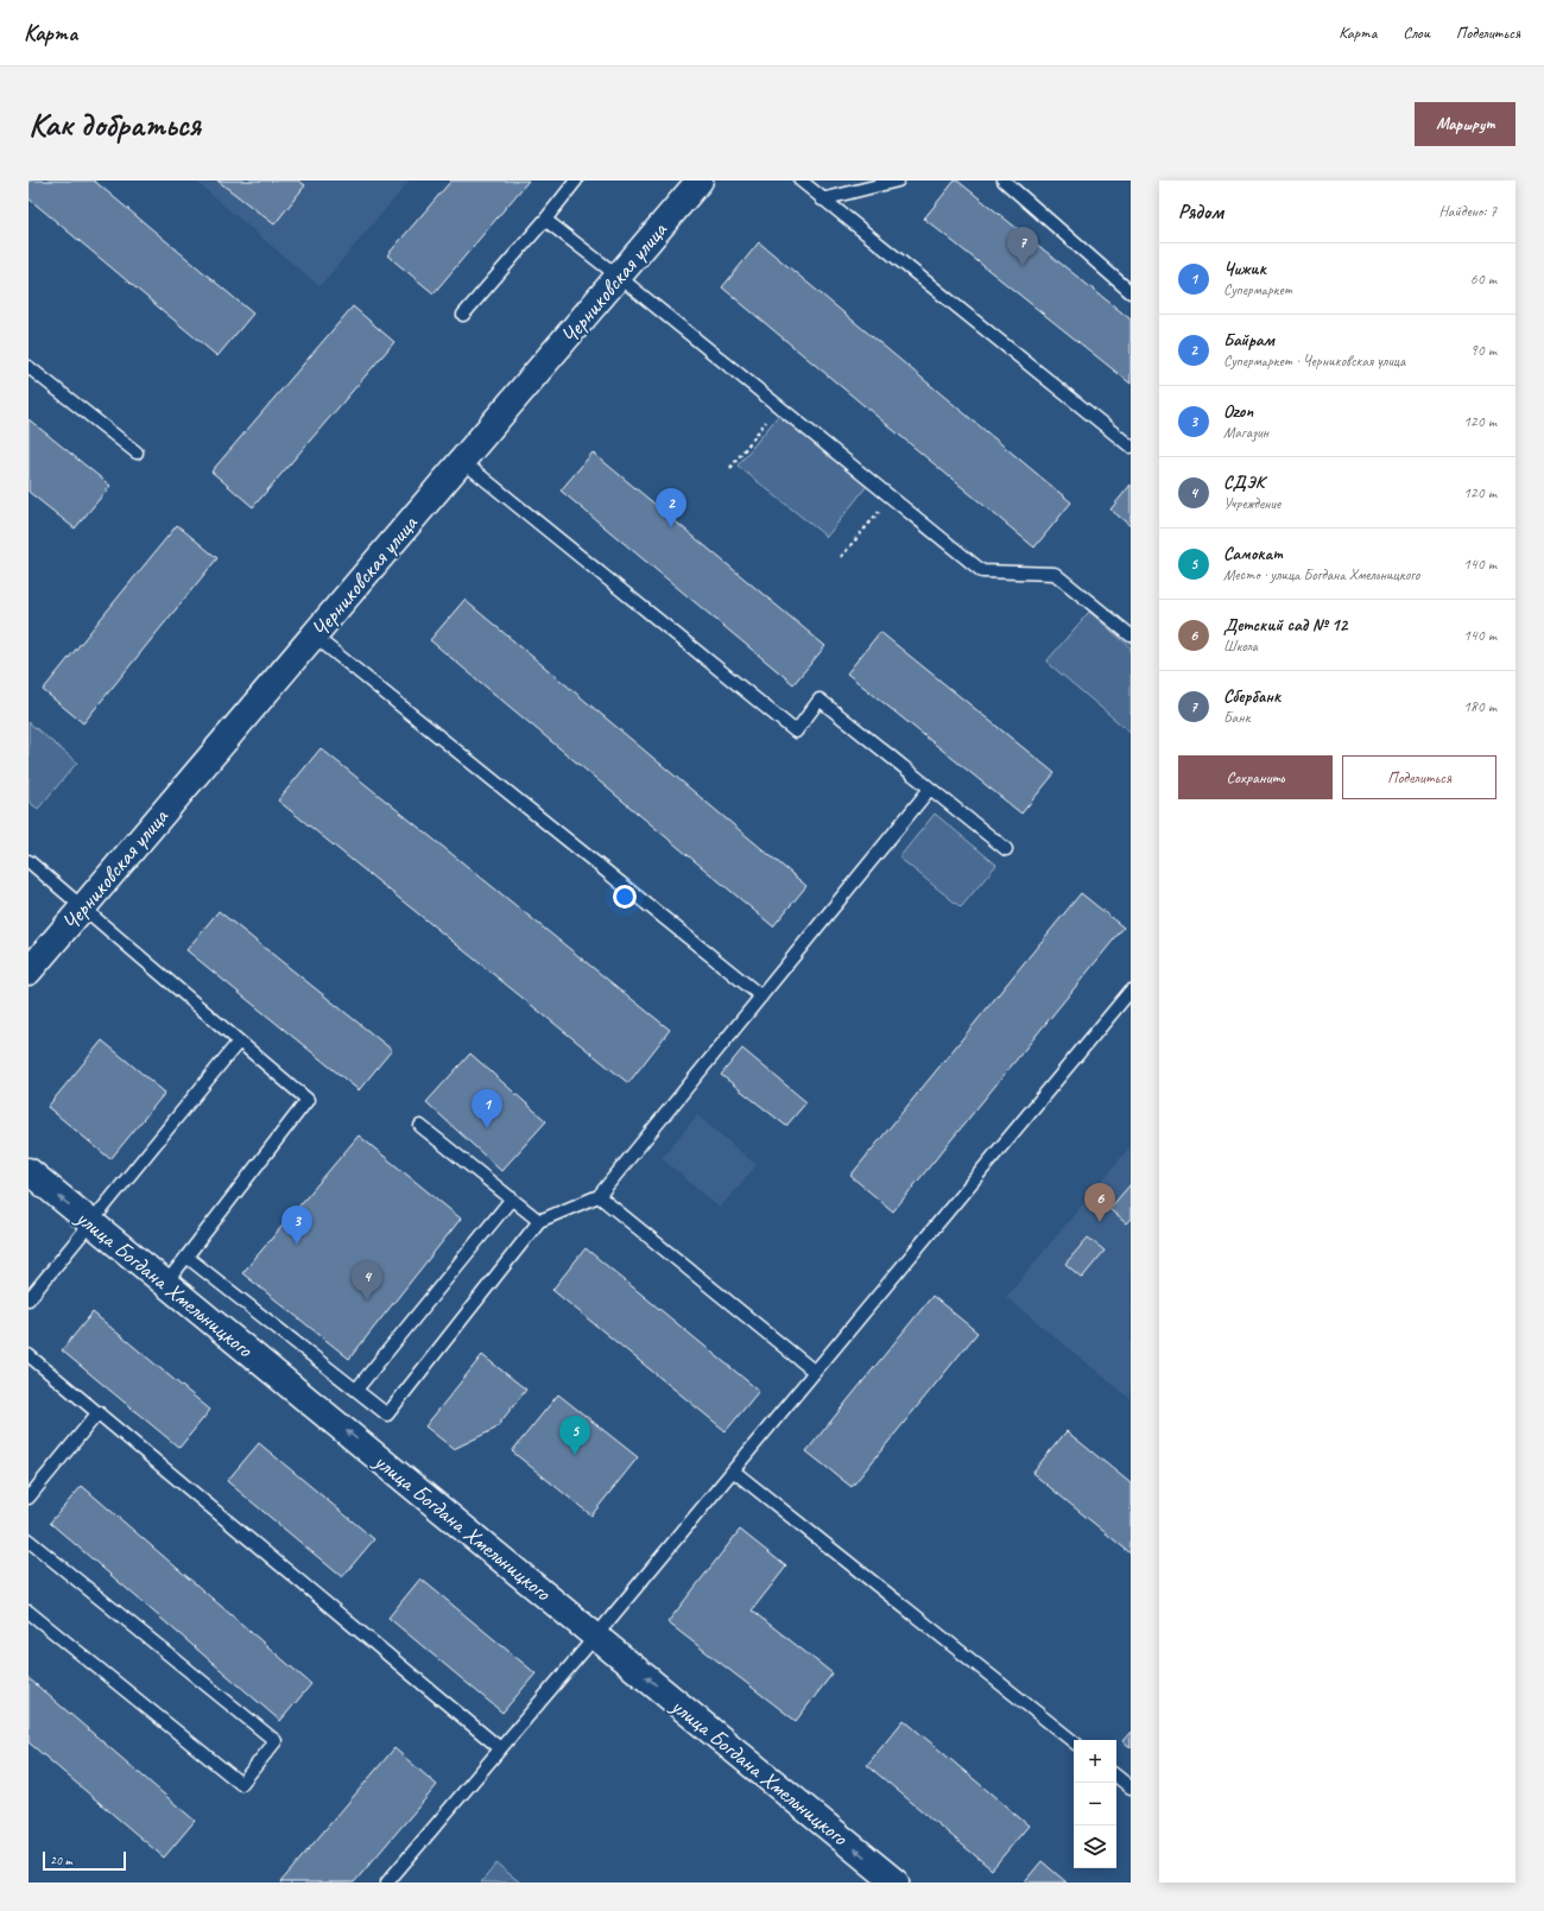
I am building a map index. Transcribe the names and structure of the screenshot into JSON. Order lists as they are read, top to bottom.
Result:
{
  "streets": {
    "main road": ["Черниковская улица", "улица Богдана Хмельницкого"]
  },
  "one_way": ["улица Богдана Хмельницкого"],
  "scale_bar": "20 m",
  "page": {
    "header": "Карта",
    "nav": ["Карта", "Слои", "Поделиться"],
    "buttons": [
      "Маршрут",
      ["Сохранить", "Поделиться"]
    ],
    "title": "Как добраться",
    "heading": ["Рядом", "Найдено: 7"],
    "pins": [
      "7",
      "2",
      "1",
      "6",
      "3",
      "4",
      "5"
    ],
    "list": [
      {
        "mark": "1",
        "name": "Чижик",
        "note": "Супермаркет",
        "value": "60 m"
      },
      {
        "mark": "2",
        "name": "Байрам",
        "note": "Супермаркет · Черниковская улица",
        "value": "90 m"
      },
      {
        "mark": "3",
        "name": "Ozon",
        "note": "Магазин",
        "value": "120 m"
      },
      {
        "mark": "4",
        "name": "СДЭК",
        "note": "Учреждение",
        "value": "120 m"
      },
      {
        "mark": "5",
        "name": "Самокат",
        "note": "Место · улица Богдана Хмельницкого",
        "value": "140 m"
      },
      {
        "mark": "6",
        "name": "Детский сад № 12",
        "note": "Школа",
        "value": "140 m"
      },
      {
        "mark": "7",
        "name": "Сбербанк",
        "note": "Банк",
        "value": "180 m"
      }
    ],
    "map_buttons": ["+", "−"],
    "scale": "20 m"
  }
}
